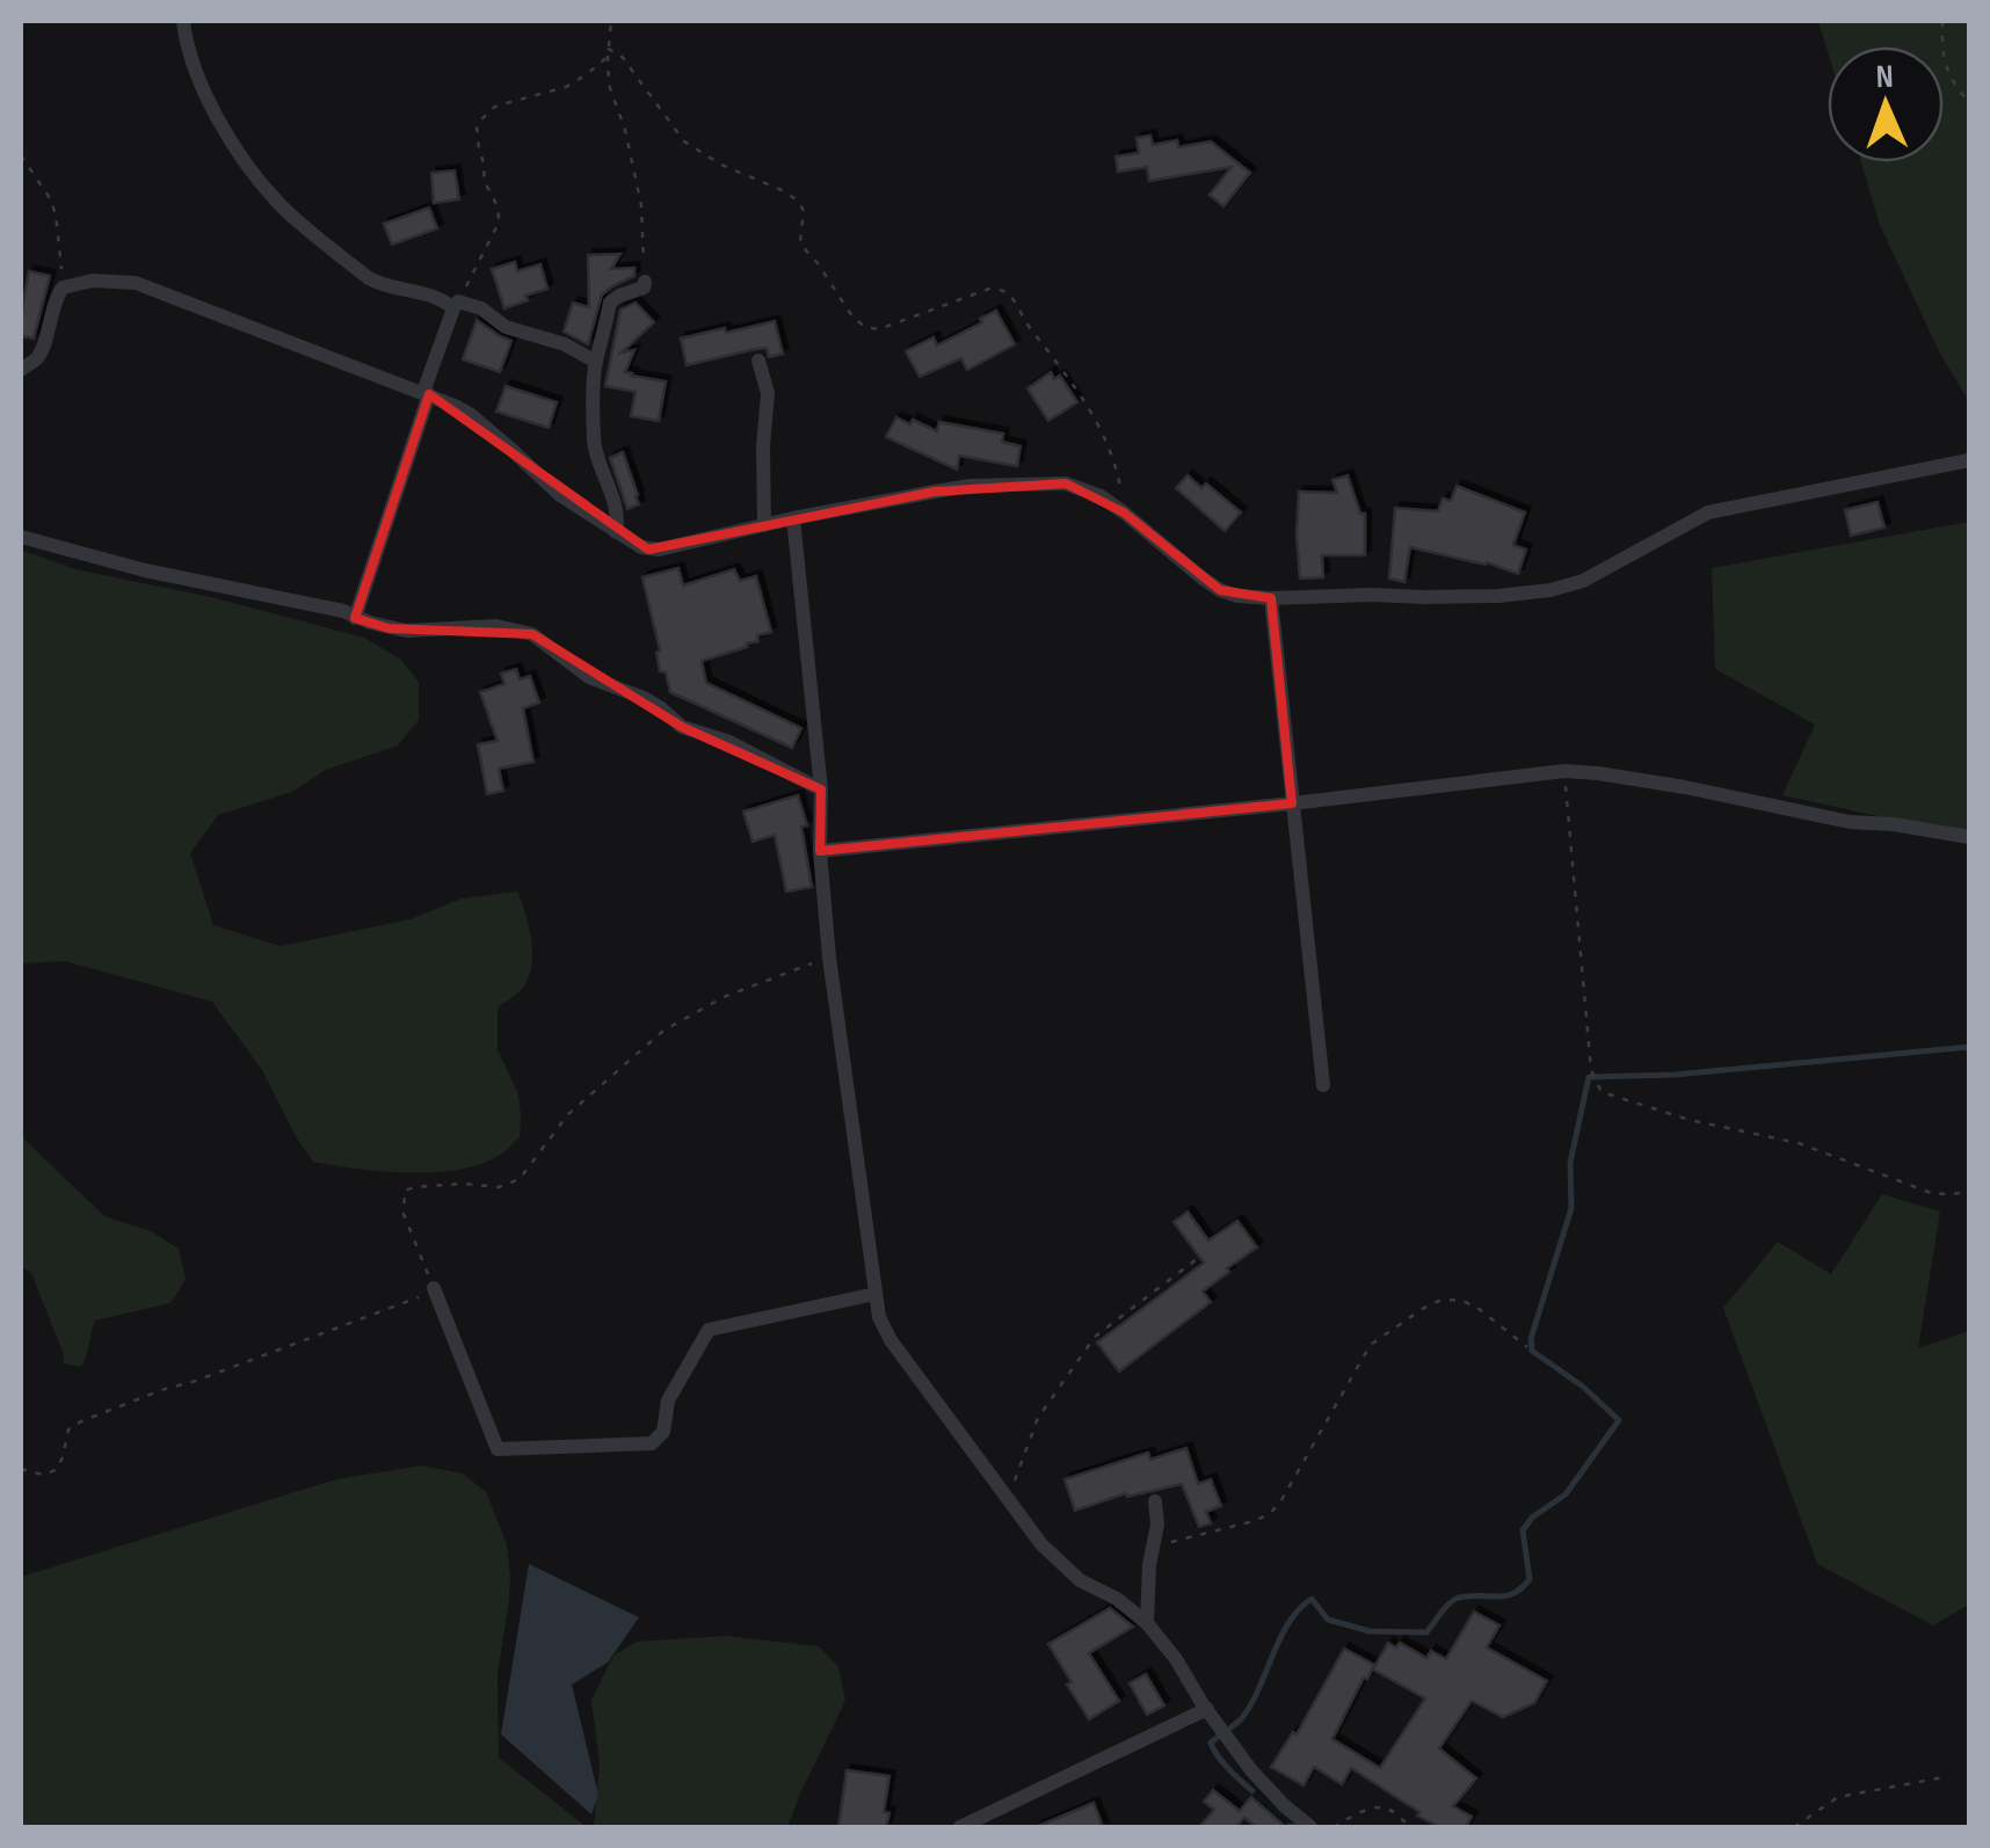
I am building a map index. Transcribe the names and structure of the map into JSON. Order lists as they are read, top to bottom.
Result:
{
  "north": "top"
}
